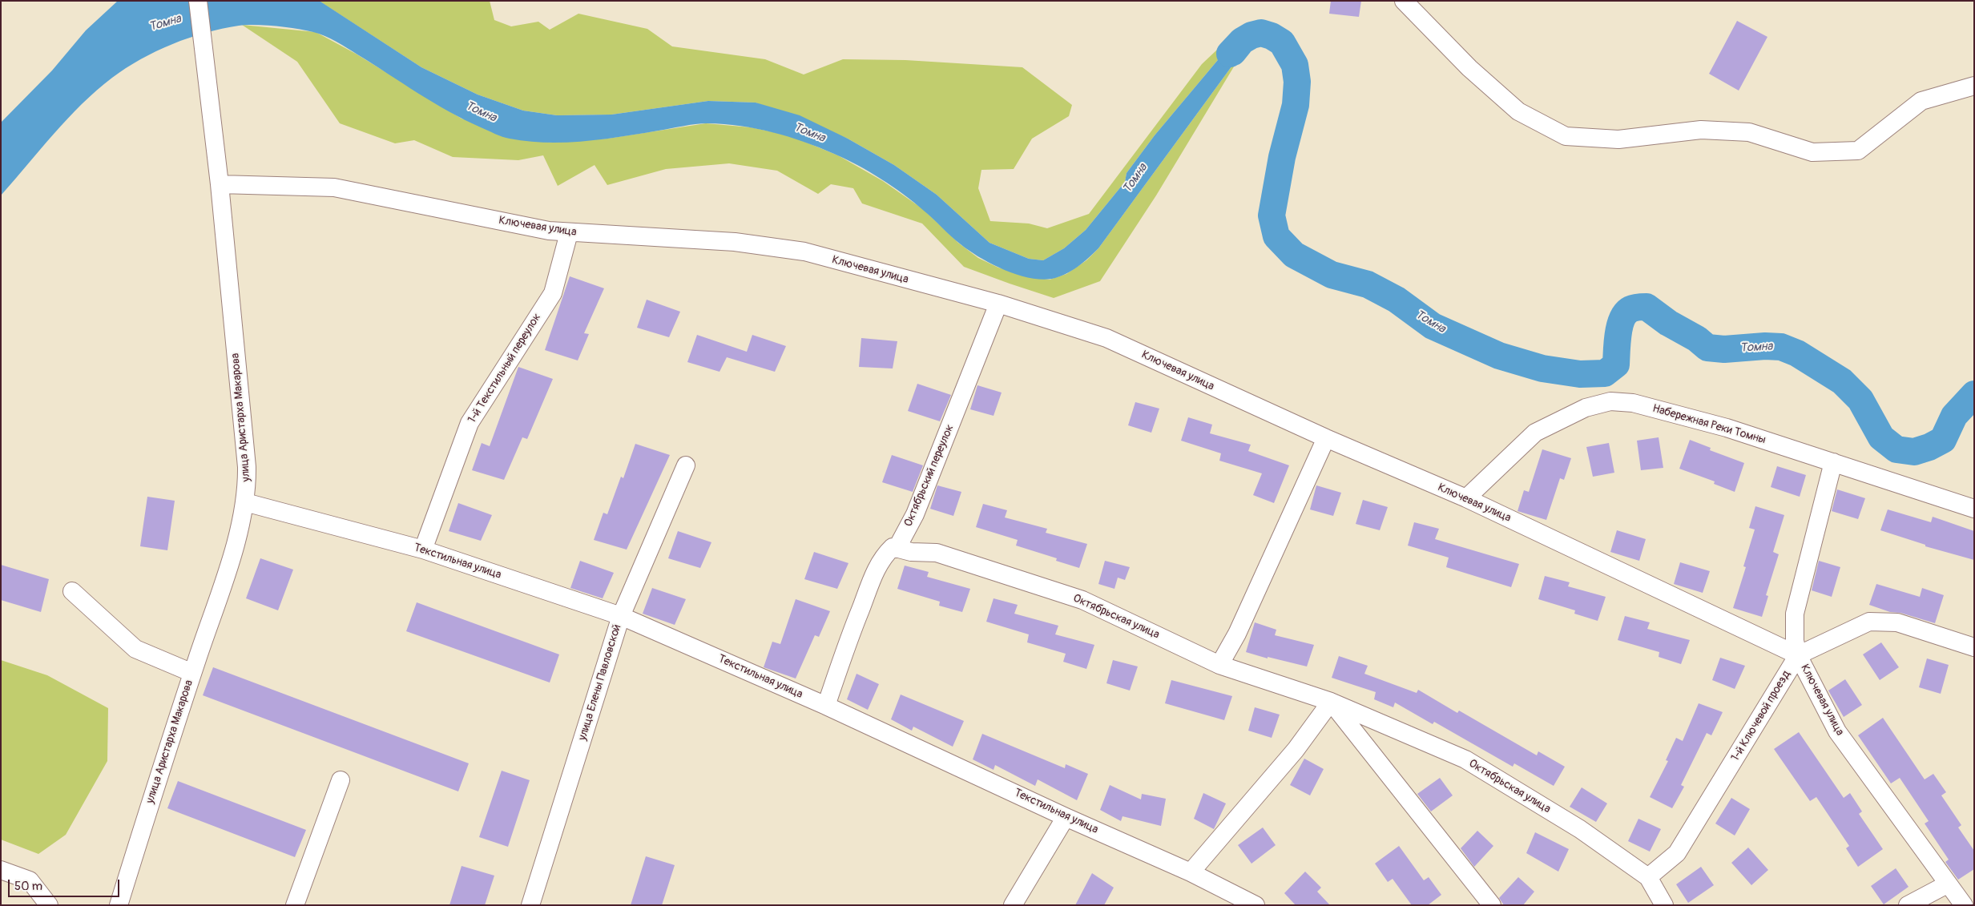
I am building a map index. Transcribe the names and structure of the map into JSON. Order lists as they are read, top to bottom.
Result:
{
  "streets": {
    "street": [
      "Ключевая улица",
      "1-й Текстильный переулок",
      "улица Аристарха Макарова",
      "Набережная Реки Томны",
      "Октябрьский переулок",
      "Текстильная улица",
      "Октябрьская улица",
      "улица Елены Павловской",
      "1-й Ключевой проезд"
    ]
  },
  "crossings": [
    ["Ключевая улица", "1-й Текстильный переулок"],
    ["Ключевая улица", "улица Аристарха Макарова"],
    ["Ключевая улица", "Набережная Реки Томны"],
    ["Ключевая улица", "Октябрьский переулок"],
    ["Ключевая улица", "1-й Ключевой проезд"],
    ["1-й Текстильный переулок", "Текстильная улица"],
    ["улица Аристарха Макарова", "Текстильная улица"],
    ["Октябрьский переулок", "Текстильная улица"],
    ["Октябрьский переулок", "Октябрьская улица"],
    ["Текстильная улица", "улица Елены Павловской"],
    ["Октябрьская улица", "1-й Ключевой проезд"]
  ],
  "water": ["Томна"],
  "scale_bar": "50 m"
}
